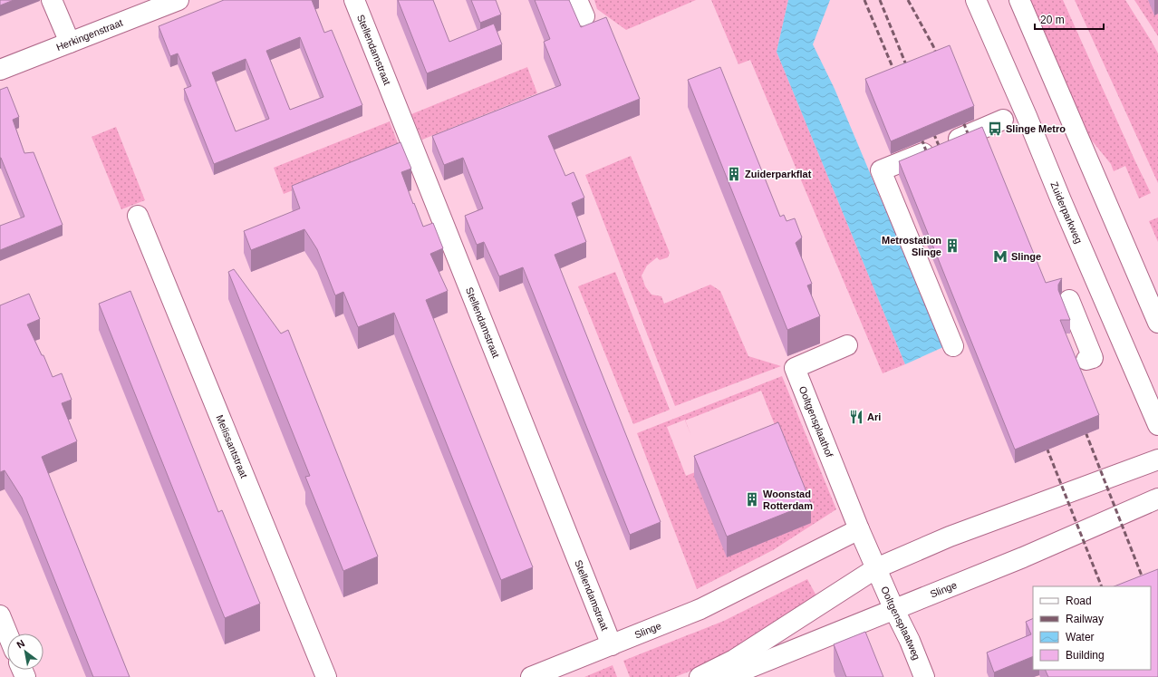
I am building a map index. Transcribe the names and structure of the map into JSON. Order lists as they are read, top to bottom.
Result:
{
  "streets": {
    "street": [
      "Herkingenstraat",
      "Stellendamstraat",
      "Zuiderparkweg",
      "Ooltgensplaathof",
      "Melissantstraat",
      "Slinge",
      "Ooltgensplaatweg"
    ]
  },
  "crossings": [
    ["Stellendamstraat", "Slinge"],
    ["Ooltgensplaathof", "Slinge"],
    ["Slinge", "Ooltgensplaatweg"]
  ],
  "places": {
    "bus stop": ["Slinge Metro"],
    "building": ["Zuiderparkflat", "Metrostation Slinge", "Woonstad Rotterdam"],
    "metro station": ["Slinge"],
    "restaurant": ["Ari"]
  },
  "legend": [
    "Road",
    "Railway",
    "Water",
    "Building"
  ],
  "scale_bar": "20 m",
  "north": "top left"
}
